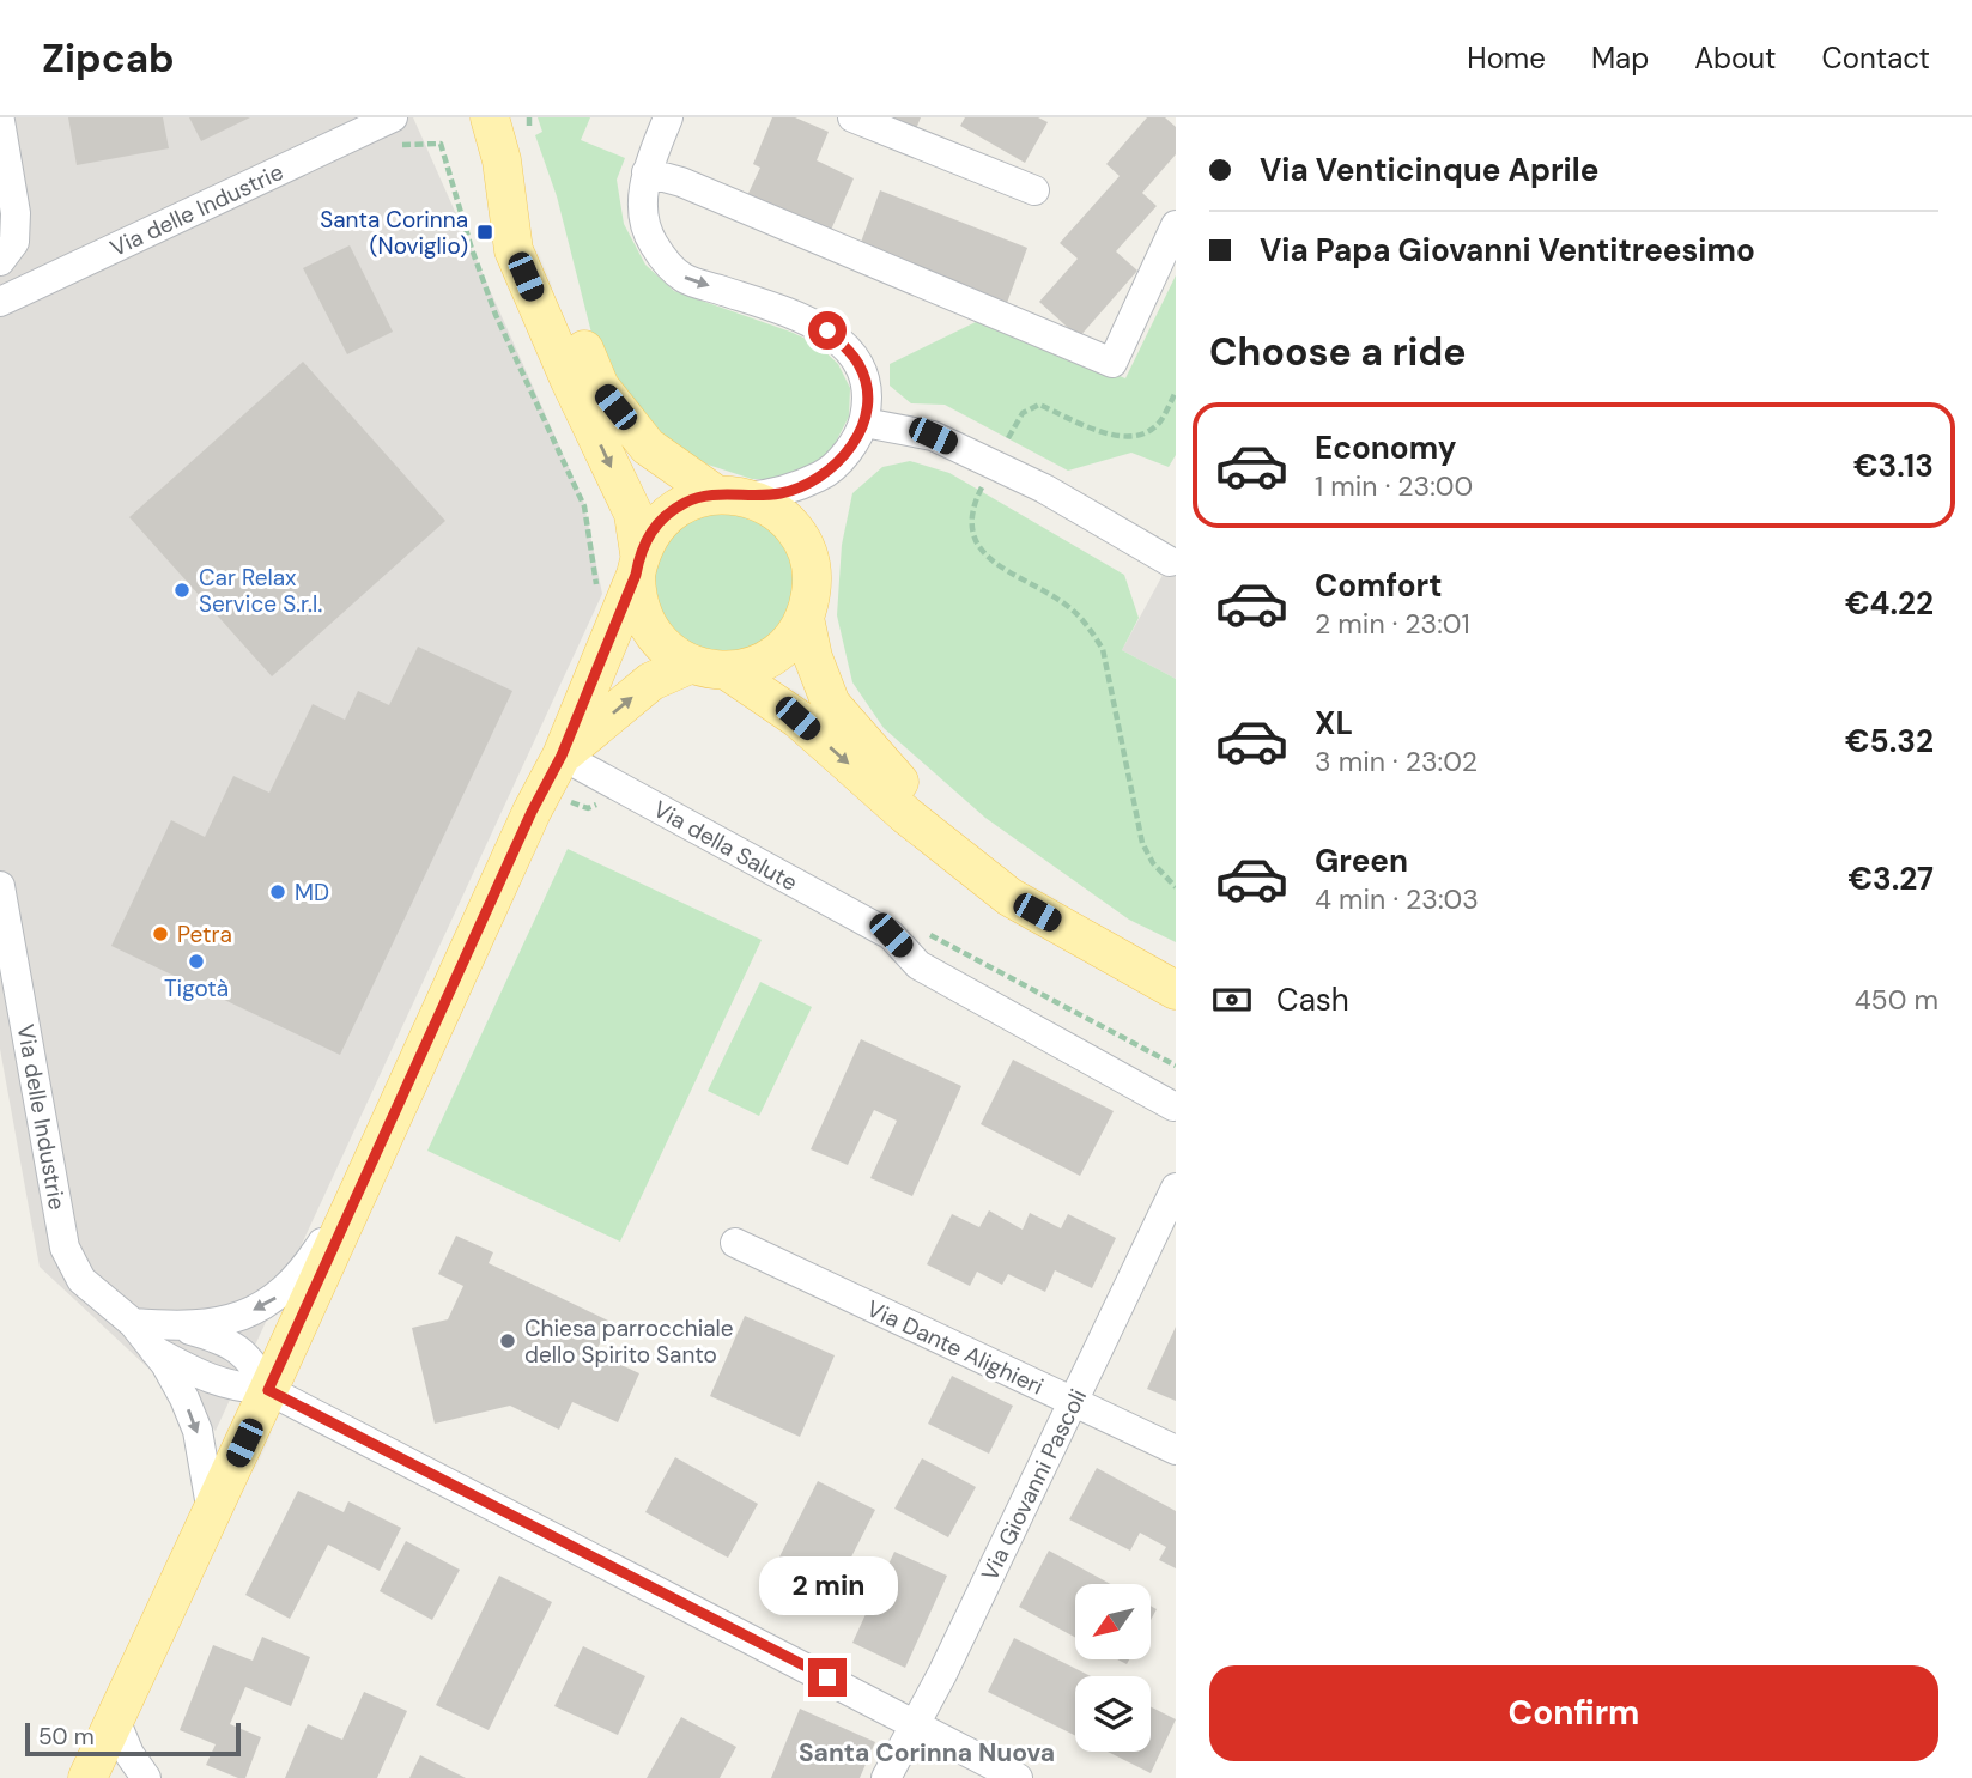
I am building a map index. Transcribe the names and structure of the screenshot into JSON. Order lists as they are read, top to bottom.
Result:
{
  "streets": {
    "street": [
      "Via delle Industrie",
      "Via della Salute",
      "Via Dante Alighieri",
      "Via Giovanni Pascoli"
    ]
  },
  "crossings": [
    ["Via Dante Alighieri", "Via Giovanni Pascoli"]
  ],
  "districts": ["Santa Corinna Nuova"],
  "places": {
    "transit": ["Santa Corinna (Noviglio)"],
    "other": [
      "Car Relax Service S.r.l.",
      "MD",
      "Petra",
      "Tigotà",
      "Chiesa parrocchiale dello Spirito Santo"
    ]
  },
  "scale_bar": "50 m",
  "north": "bottom left",
  "page": {
    "header": "Zipcab",
    "nav": [
      "Home",
      "Map",
      "About",
      "Contact"
    ],
    "banner": ["Via Venticinque Aprile", "Via Papa Giovanni Ventitreesimo"],
    "heading": "Choose a ride",
    "list": [
      {
        "name": "Economy",
        "note": "1 min · 23:00",
        "value": "€3.13"
      },
      {
        "name": "Comfort",
        "note": "2 min · 23:01",
        "value": "€4.22"
      },
      {
        "name": "XL",
        "note": "3 min · 23:02",
        "value": "€5.32"
      },
      {
        "name": "Green",
        "note": "4 min · 23:03",
        "value": "€3.27"
      }
    ],
    "pay": ["Cash", "450 m"],
    "bubble": "2 min",
    "buttons": "Confirm",
    "scale": "50 m"
  }
}
